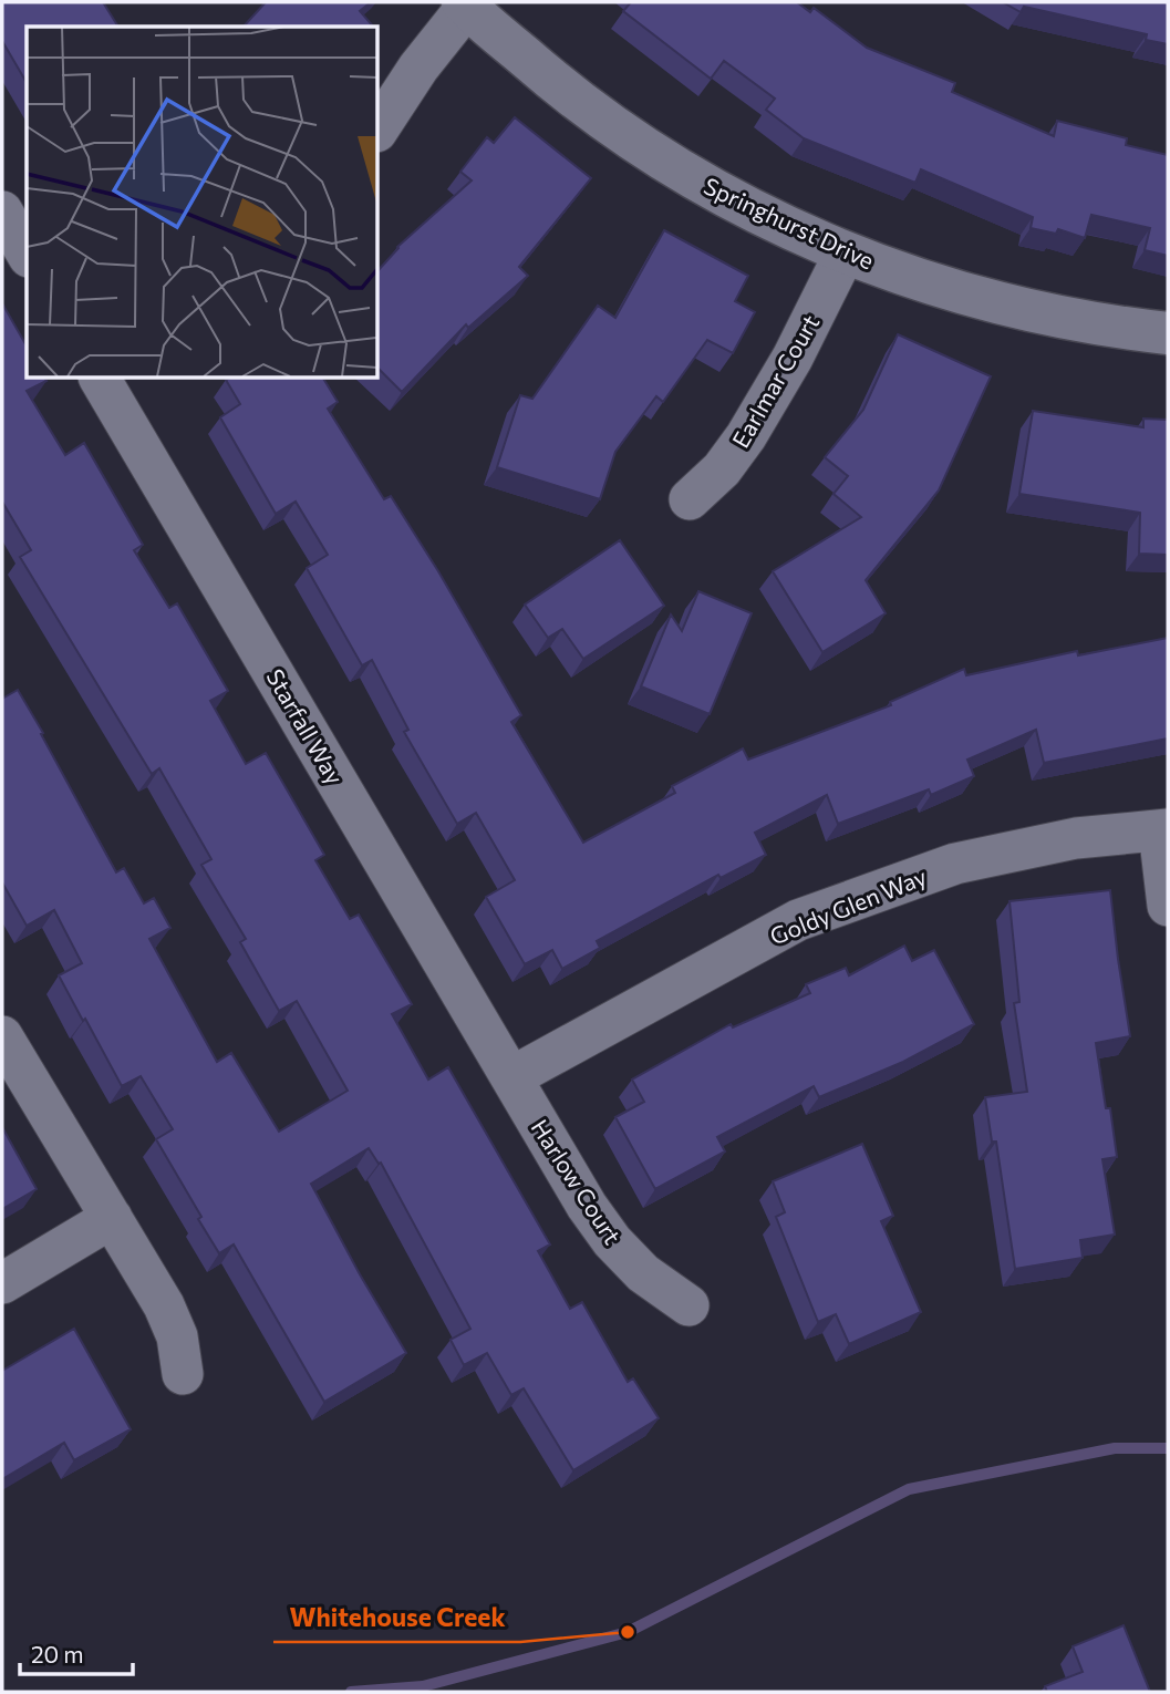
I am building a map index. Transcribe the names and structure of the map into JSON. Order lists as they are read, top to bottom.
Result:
{
  "streets": {
    "street": [
      "Springhurst Drive",
      "Earlmar Court",
      "Starfall Way",
      "Goldy Glen Way",
      "Harlow Court"
    ]
  },
  "crossings": [
    ["Springhurst Drive", "Earlmar Court"],
    ["Starfall Way", "Goldy Glen Way"],
    ["Starfall Way", "Harlow Court"],
    ["Goldy Glen Way", "Harlow Court"]
  ],
  "places": ["Whitehouse Creek"],
  "scale_bar": "20 m"
}
